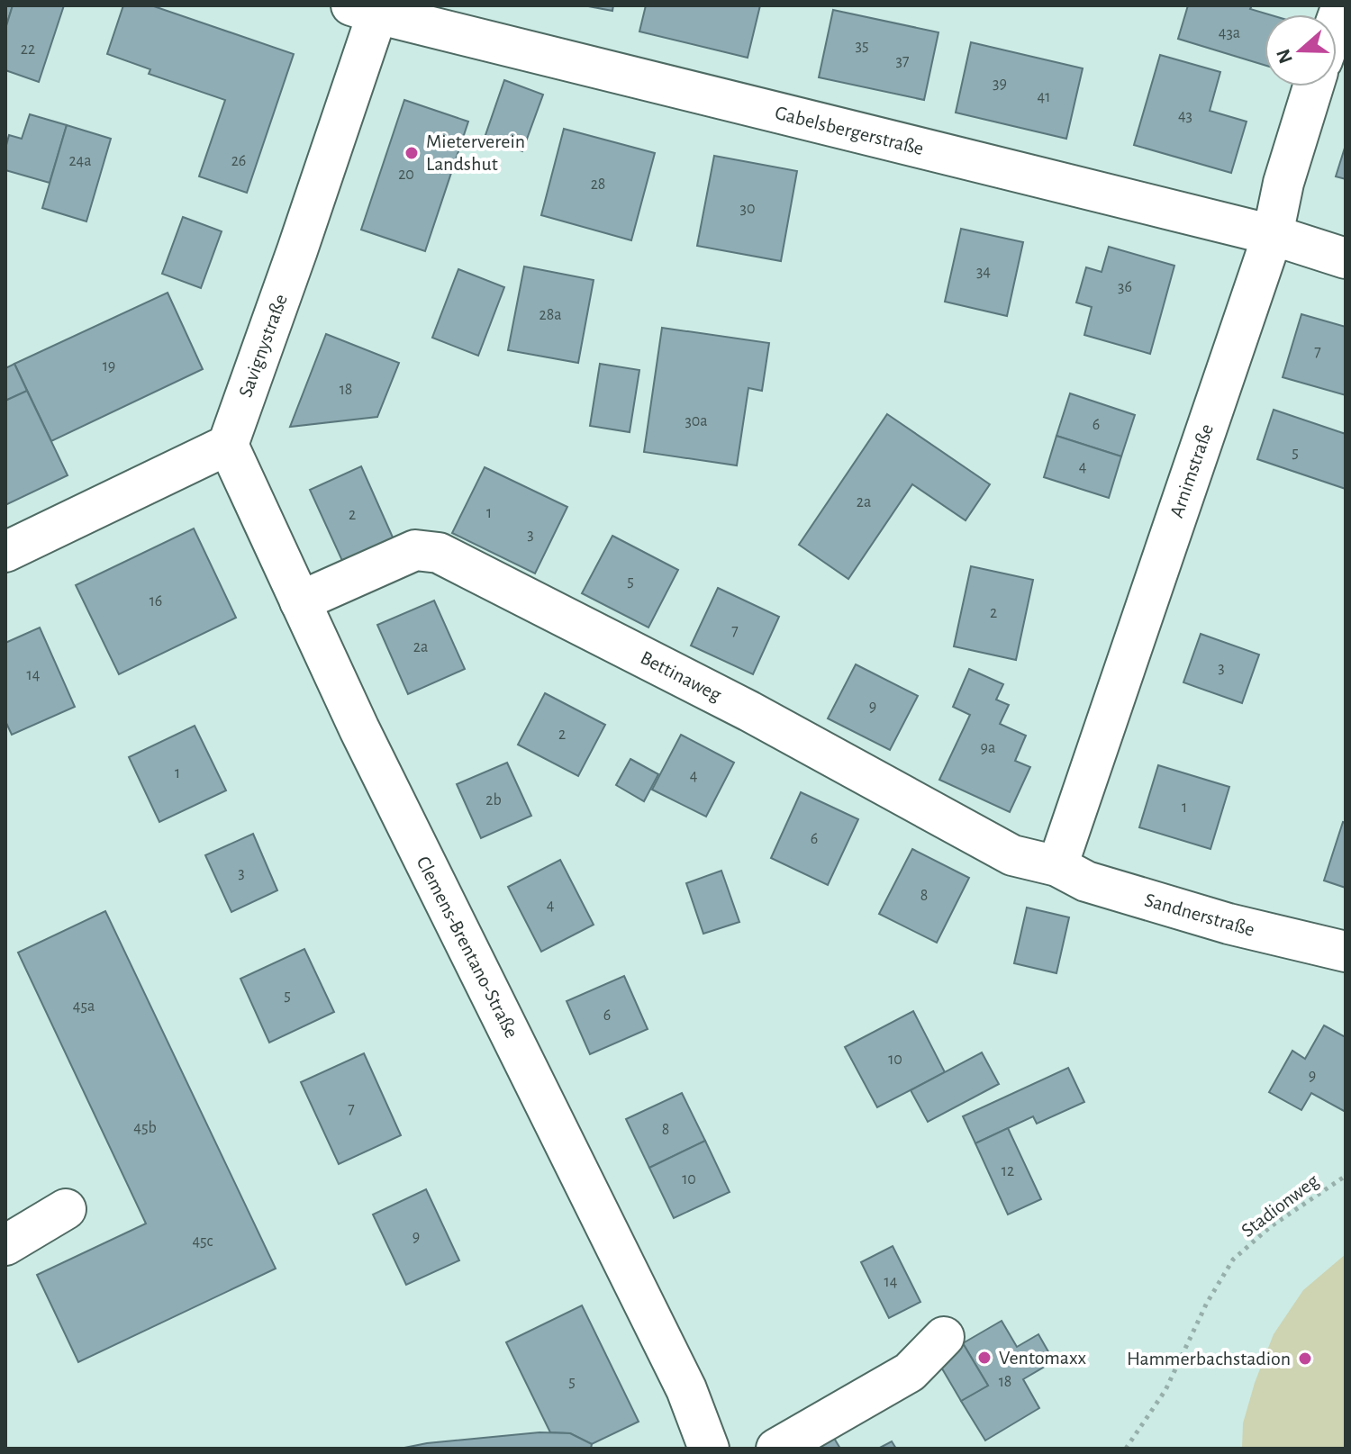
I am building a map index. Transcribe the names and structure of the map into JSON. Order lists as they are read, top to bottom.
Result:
{
  "streets": {
    "street": [
      "Gabelsbergerstraße",
      "Savignystraße",
      "Arnimstraße",
      "Bettinaweg",
      "Sandnerstraße",
      "Clemens-Brentano-Straße"
    ],
    "path": ["Stadionweg"]
  },
  "crossings": [
    ["Gabelsbergerstraße", "Savignystraße"],
    ["Gabelsbergerstraße", "Arnimstraße"],
    ["Savignystraße", "Clemens-Brentano-Straße"],
    ["Arnimstraße", "Bettinaweg"],
    ["Arnimstraße", "Sandnerstraße"],
    ["Bettinaweg", "Sandnerstraße"],
    ["Bettinaweg", "Clemens-Brentano-Straße"]
  ],
  "places": ["Mieterverein Landshut", "Ventomaxx", "Hammerbachstadion"],
  "house_numbers": [
    "43a",
    "35",
    "22",
    "37",
    "39",
    "41",
    "43",
    "24a",
    "26",
    "20",
    "28",
    "30",
    "34",
    "36",
    "28a",
    "7",
    "19",
    "18",
    "30a",
    "6",
    "5",
    "4",
    "2a",
    "1",
    "2",
    "3",
    "5",
    "16",
    "2",
    "7",
    "2a",
    "3",
    "14",
    "9",
    "2",
    "9a",
    "1",
    "4",
    "2b",
    "1",
    "6",
    "3",
    "8",
    "4",
    "5",
    "45a",
    "6",
    "10",
    "9",
    "7",
    "45b",
    "8",
    "12",
    "10",
    "9",
    "45c",
    "14",
    "5",
    "18"
  ],
  "north": "left"
}
